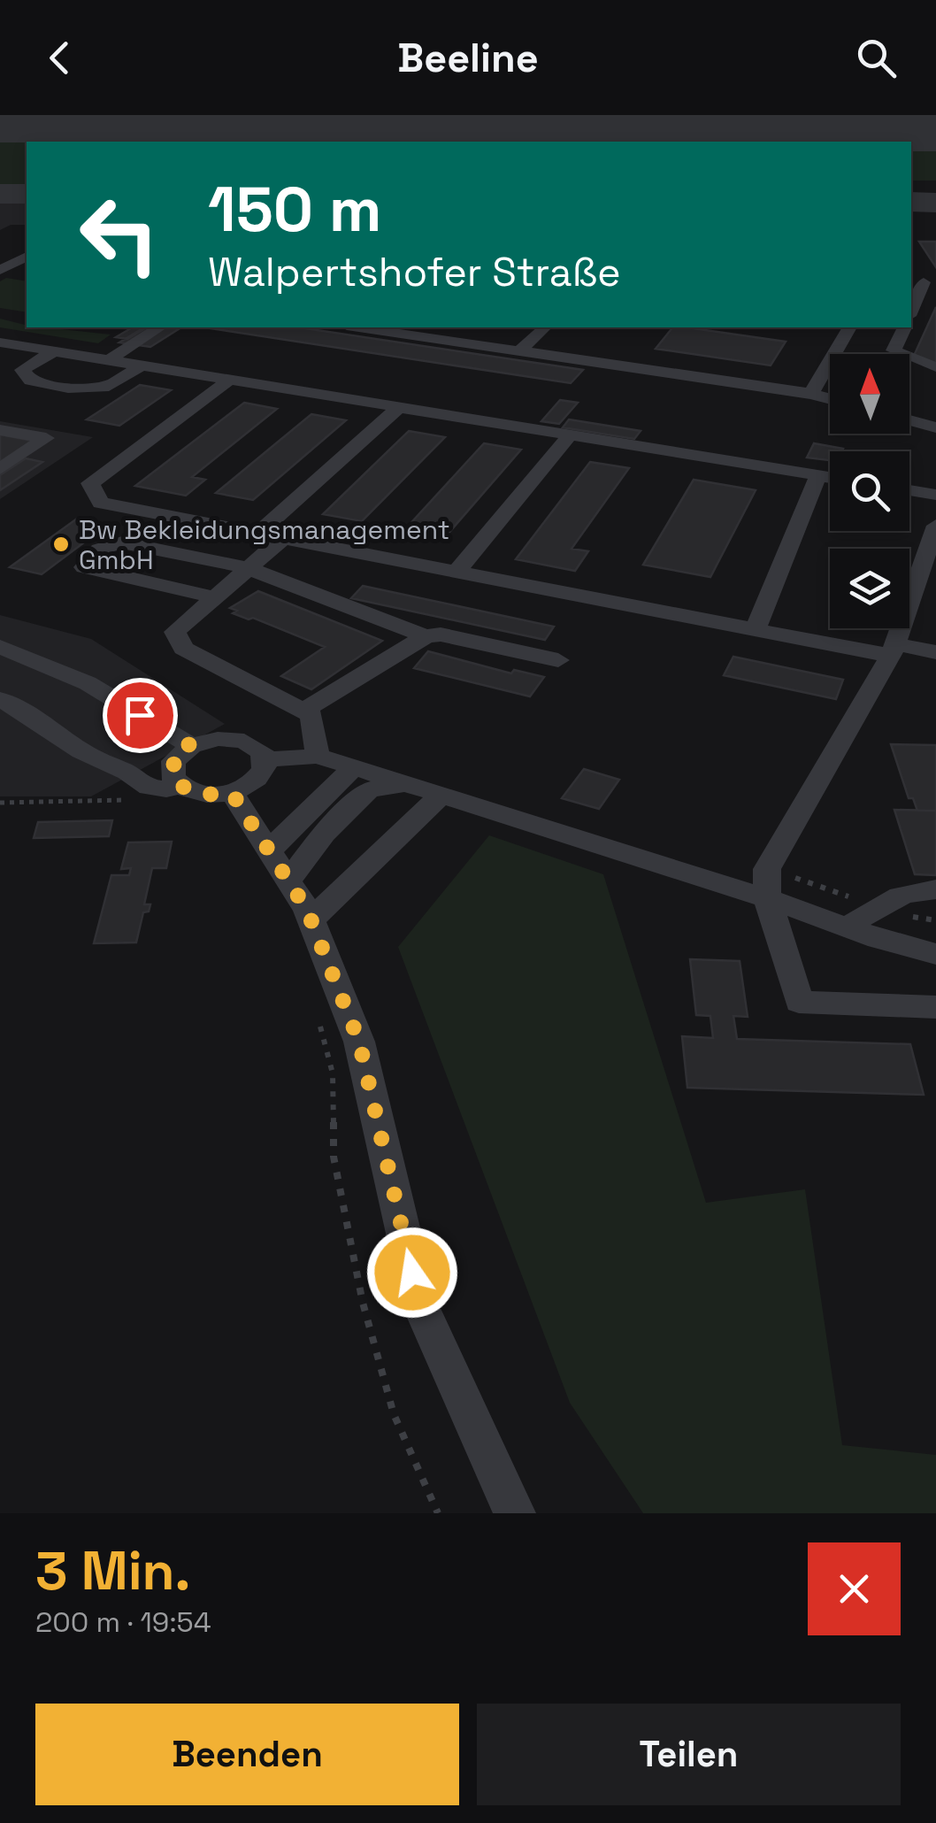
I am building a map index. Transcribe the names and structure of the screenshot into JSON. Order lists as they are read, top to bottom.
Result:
{
  "places": ["Bw Bekleidungsmanagement GmbH"],
  "north": "top",
  "page": {
    "header": "Beeline",
    "turn": ["150 m", "Walpertshofer Straße"],
    "heading": ["3 Min.", "200 m · 19:54"],
    "buttons": ["Beenden", "Teilen"]
  }
}
